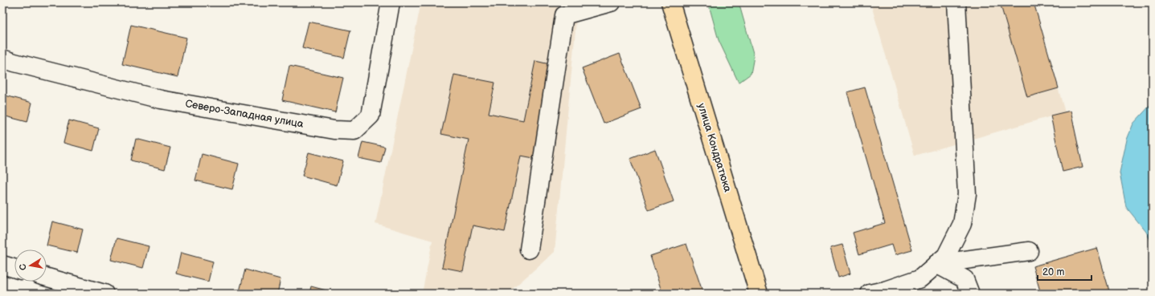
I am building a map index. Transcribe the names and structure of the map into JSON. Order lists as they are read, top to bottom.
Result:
{
  "streets": {
    "main road": ["улица Кондратюка"],
    "street": ["Северо-Западная улица"]
  },
  "scale_bar": "20 m",
  "north": "left"
}
